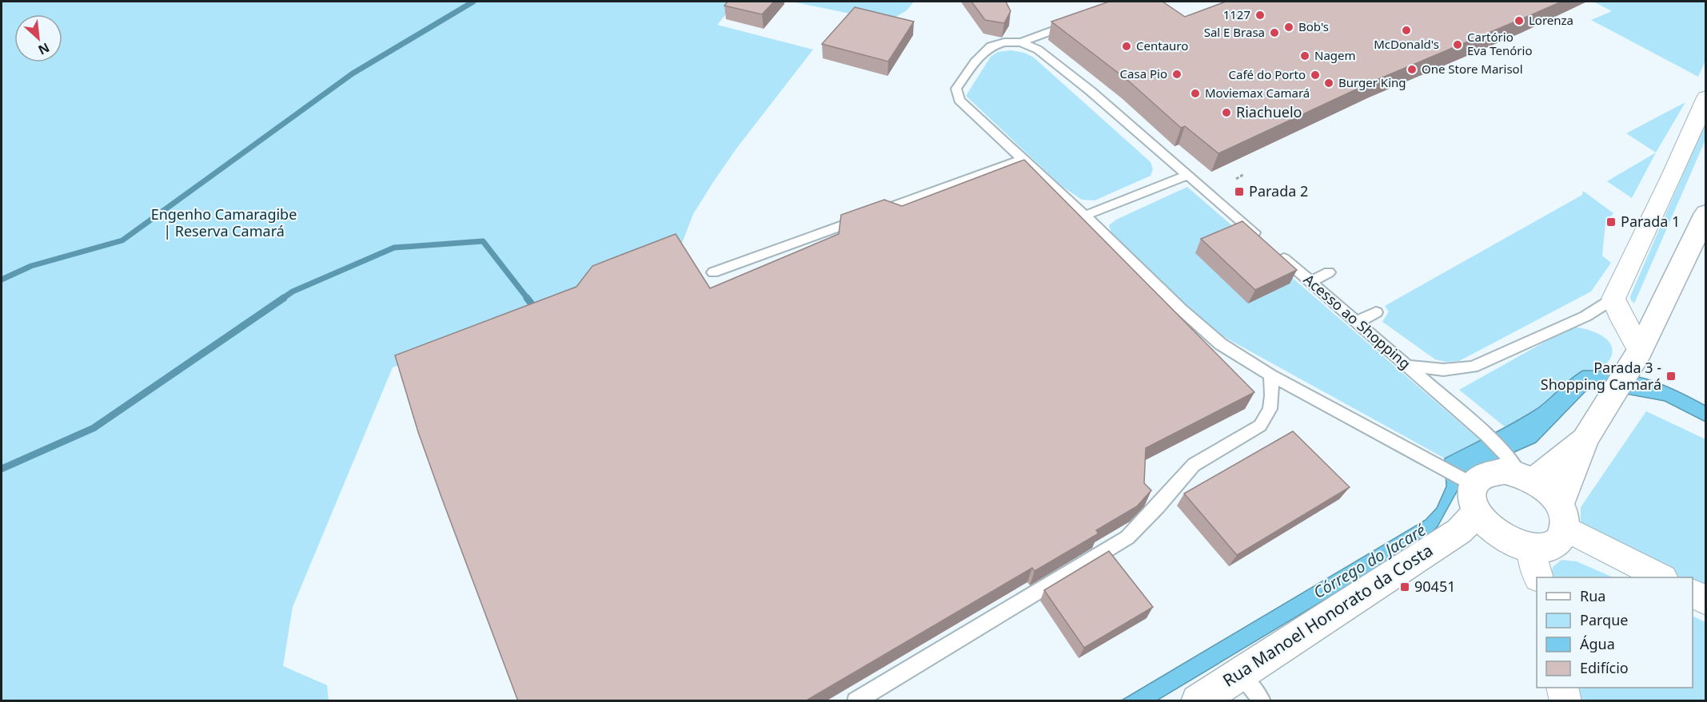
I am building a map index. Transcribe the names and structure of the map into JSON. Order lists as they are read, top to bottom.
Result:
{
  "streets": {
    "street": ["Rua Manoel Honorato da Costa"],
    "lane": ["Acesso ao Shopping"]
  },
  "crossings": [
    ["Acesso ao Shopping", "Rua Manoel Honorato da Costa"]
  ],
  "water": ["Córrego do Jacaré"],
  "parks": ["Engenho Camaragibe | Reserva Camará"],
  "places": {
    "other": [
      "1127",
      "Lorenza",
      "Bob's",
      "McDonald's",
      "Sal E Brasa",
      "Cartório Eva Tenório",
      "Centauro",
      "Nagem",
      "One Store Marisol",
      "Casa Pio",
      "Café do Porto",
      "Burger King",
      "Moviemax Camará",
      "Riachuelo"
    ],
    "transit": [
      "Parada 2",
      "Parada 1",
      "Parada 3 - Shopping Camará",
      "90451"
    ]
  },
  "legend": [
    "Rua",
    "Parque",
    "Água",
    "Edifício"
  ],
  "north": "bottom right"
}
